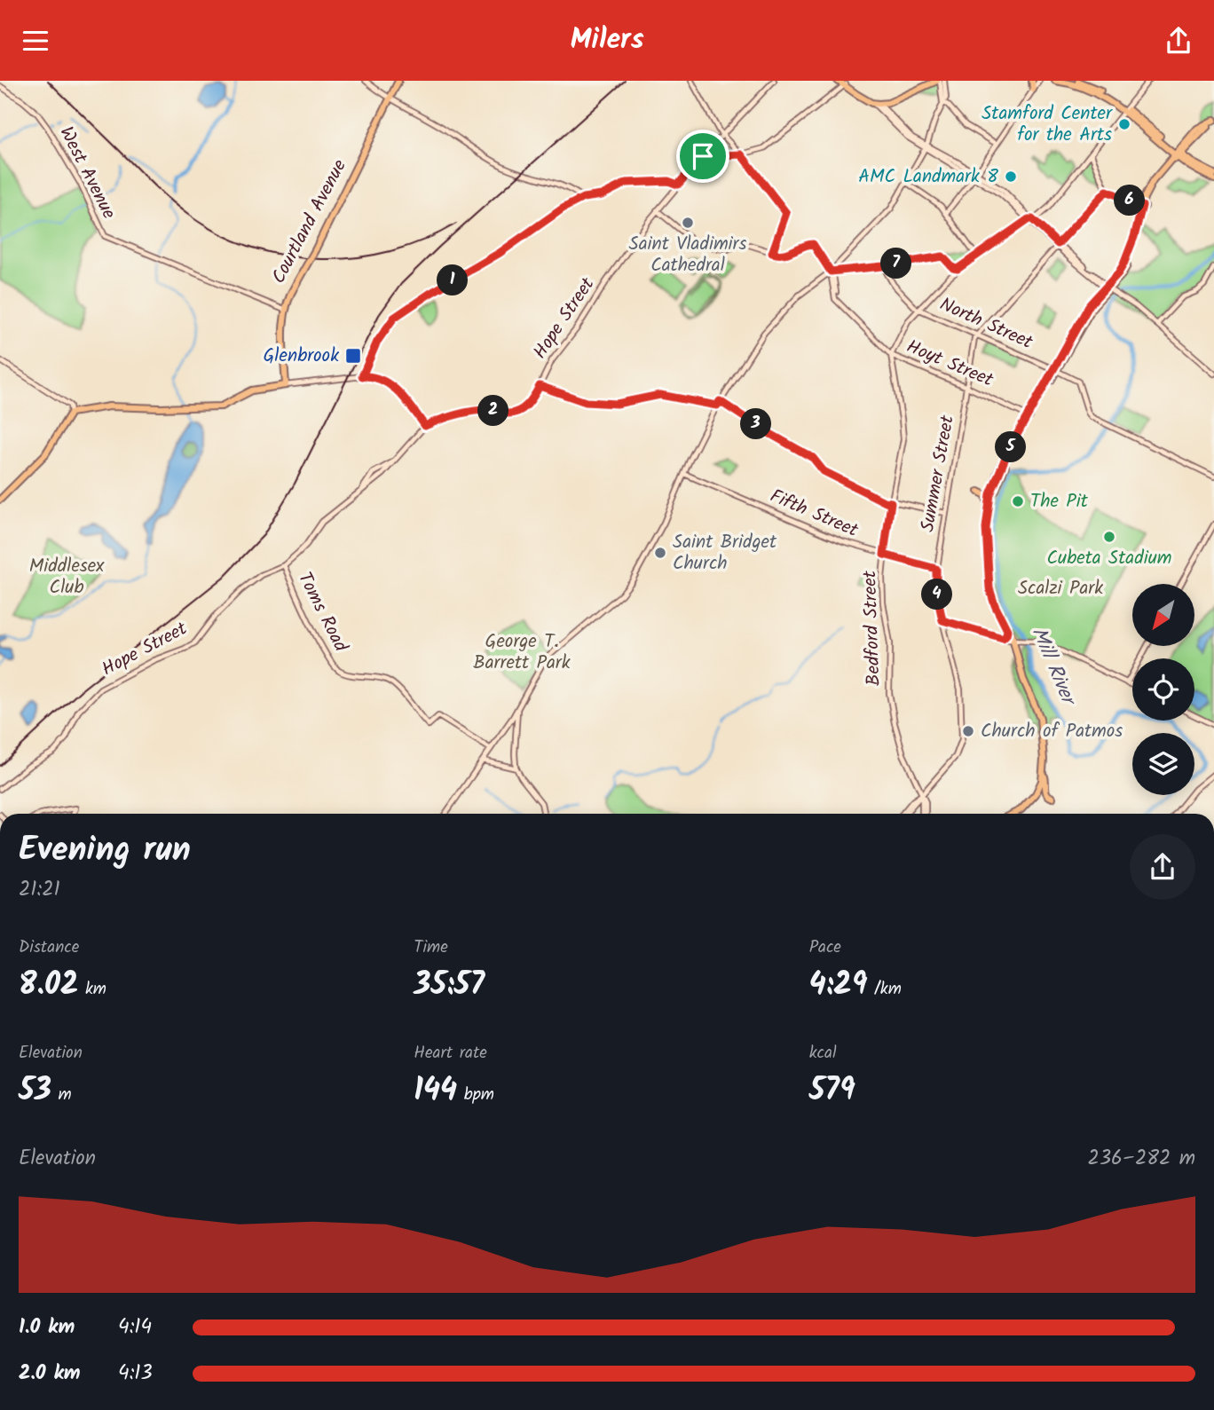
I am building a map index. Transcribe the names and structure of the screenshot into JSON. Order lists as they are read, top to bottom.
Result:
{
  "streets": {
    "main road": [
      "West Avenue",
      "Courtland Avenue",
      "Hope Street",
      "North Street",
      "Hoyt Street",
      "Summer Street",
      "Fifth Street",
      "Toms Road",
      "Bedford Street"
    ]
  },
  "crossings": [
    ["West Avenue", "Courtland Avenue"],
    ["Hope Street", "Toms Road"],
    ["North Street", "Summer Street"],
    ["Hoyt Street", "Summer Street"],
    ["Hoyt Street", "Bedford Street"],
    ["Summer Street", "Fifth Street"],
    ["Summer Street", "Bedford Street"],
    ["Fifth Street", "Bedford Street"]
  ],
  "water": ["Mill River"],
  "parks": ["Middlesex Club", "Scalzi Park", "George T. Barrett Park"],
  "places": {
    "other": [
      "Stamford Center for the Arts",
      "AMC Landmark 8",
      "Saint Vladimirs Cathedral",
      "The Pit",
      "Cubeta Stadium",
      "Saint Bridget Church",
      "Church of Patmos"
    ],
    "transit": ["Glenbrook"]
  },
  "north": "bottom left",
  "page": {
    "header": "Milers",
    "pins": [
      "6",
      "7",
      "1",
      "2",
      "3",
      "5",
      "4"
    ],
    "heading": ["Evening run", "21:21"],
    "stats": [
      ["Distance", "8.02 km"],
      ["Time", "35:57"],
      ["Pace", "4:29 /km"],
      ["Elevation", "53 m"],
      ["Heart rate", "144 bpm"],
      ["kcal", "579"]
    ],
    "chart": ["Elevation", "236–282 m"],
    "list": [
      {
        "name": "1.0 km",
        "note": "4:14"
      },
      {
        "name": "2.0 km",
        "note": "4:13"
      }
    ]
  }
}
